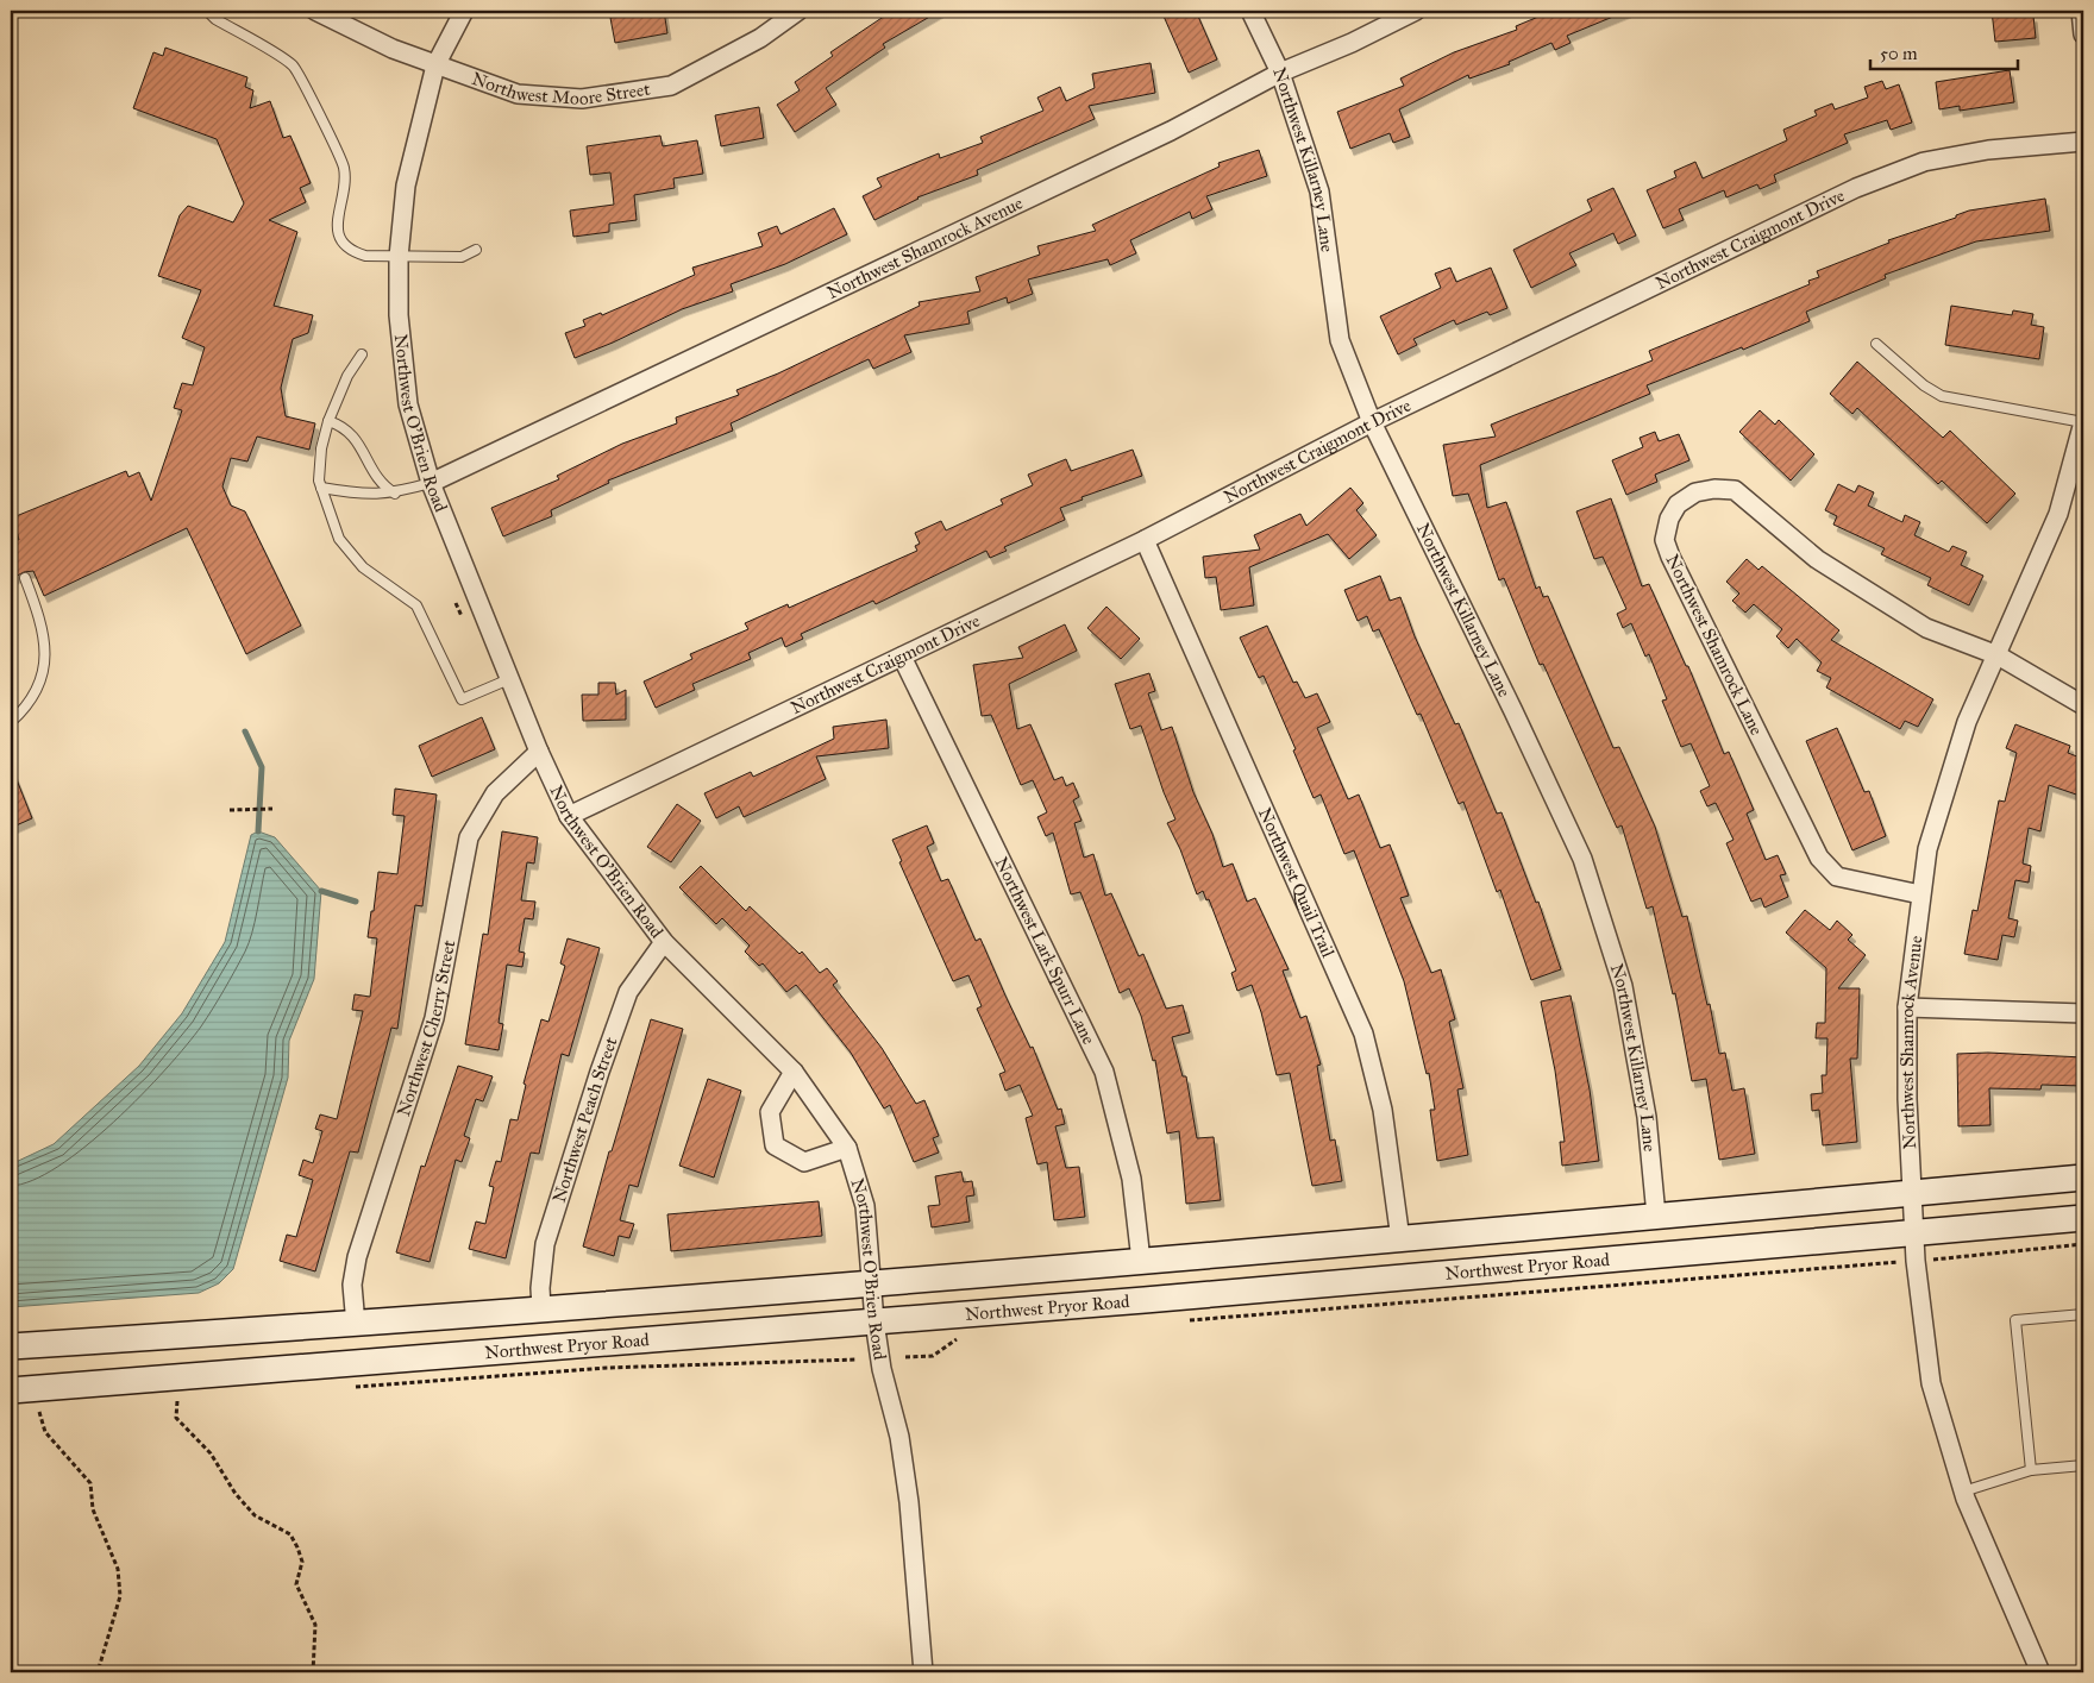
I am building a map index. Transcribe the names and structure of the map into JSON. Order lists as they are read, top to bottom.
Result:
{
  "streets": {
    "main road": ["Northwest Pryor Road"],
    "street": [
      "Northwest Moore Street",
      "Northwest Killarney Lane",
      "Northwest Craigmont Drive",
      "Northwest Shamrock Avenue",
      "Northwest O'Brien Road",
      "Northwest Shamrock Lane",
      "Northwest Quail Trail",
      "Northwest Lark Spurr Lane",
      "Northwest Cherry Street",
      "Northwest Peach Street"
    ]
  },
  "crossings": [
    ["Northwest Moore Street", "Northwest O'Brien Road"],
    ["Northwest Killarney Lane", "Northwest Craigmont Drive"],
    ["Northwest Killarney Lane", "Northwest Shamrock Avenue"],
    ["Northwest Killarney Lane", "Northwest Pryor Road"],
    ["Northwest Craigmont Drive", "Northwest O'Brien Road"],
    ["Northwest Craigmont Drive", "Northwest Quail Trail"],
    ["Northwest Craigmont Drive", "Northwest Lark Spurr Lane"],
    ["Northwest Shamrock Avenue", "Northwest O'Brien Road"],
    ["Northwest Shamrock Avenue", "Northwest Shamrock Lane"],
    ["Northwest Shamrock Avenue", "Northwest Pryor Road"],
    ["Northwest O'Brien Road", "Northwest Cherry Street"],
    ["Northwest O'Brien Road", "Northwest Peach Street"],
    ["Northwest O'Brien Road", "Northwest Pryor Road"],
    ["Northwest Quail Trail", "Northwest Pryor Road"],
    ["Northwest Lark Spurr Lane", "Northwest Pryor Road"],
    ["Northwest Cherry Street", "Northwest Pryor Road"],
    ["Northwest Peach Street", "Northwest Pryor Road"]
  ],
  "scale_bar": "50 m"
}
